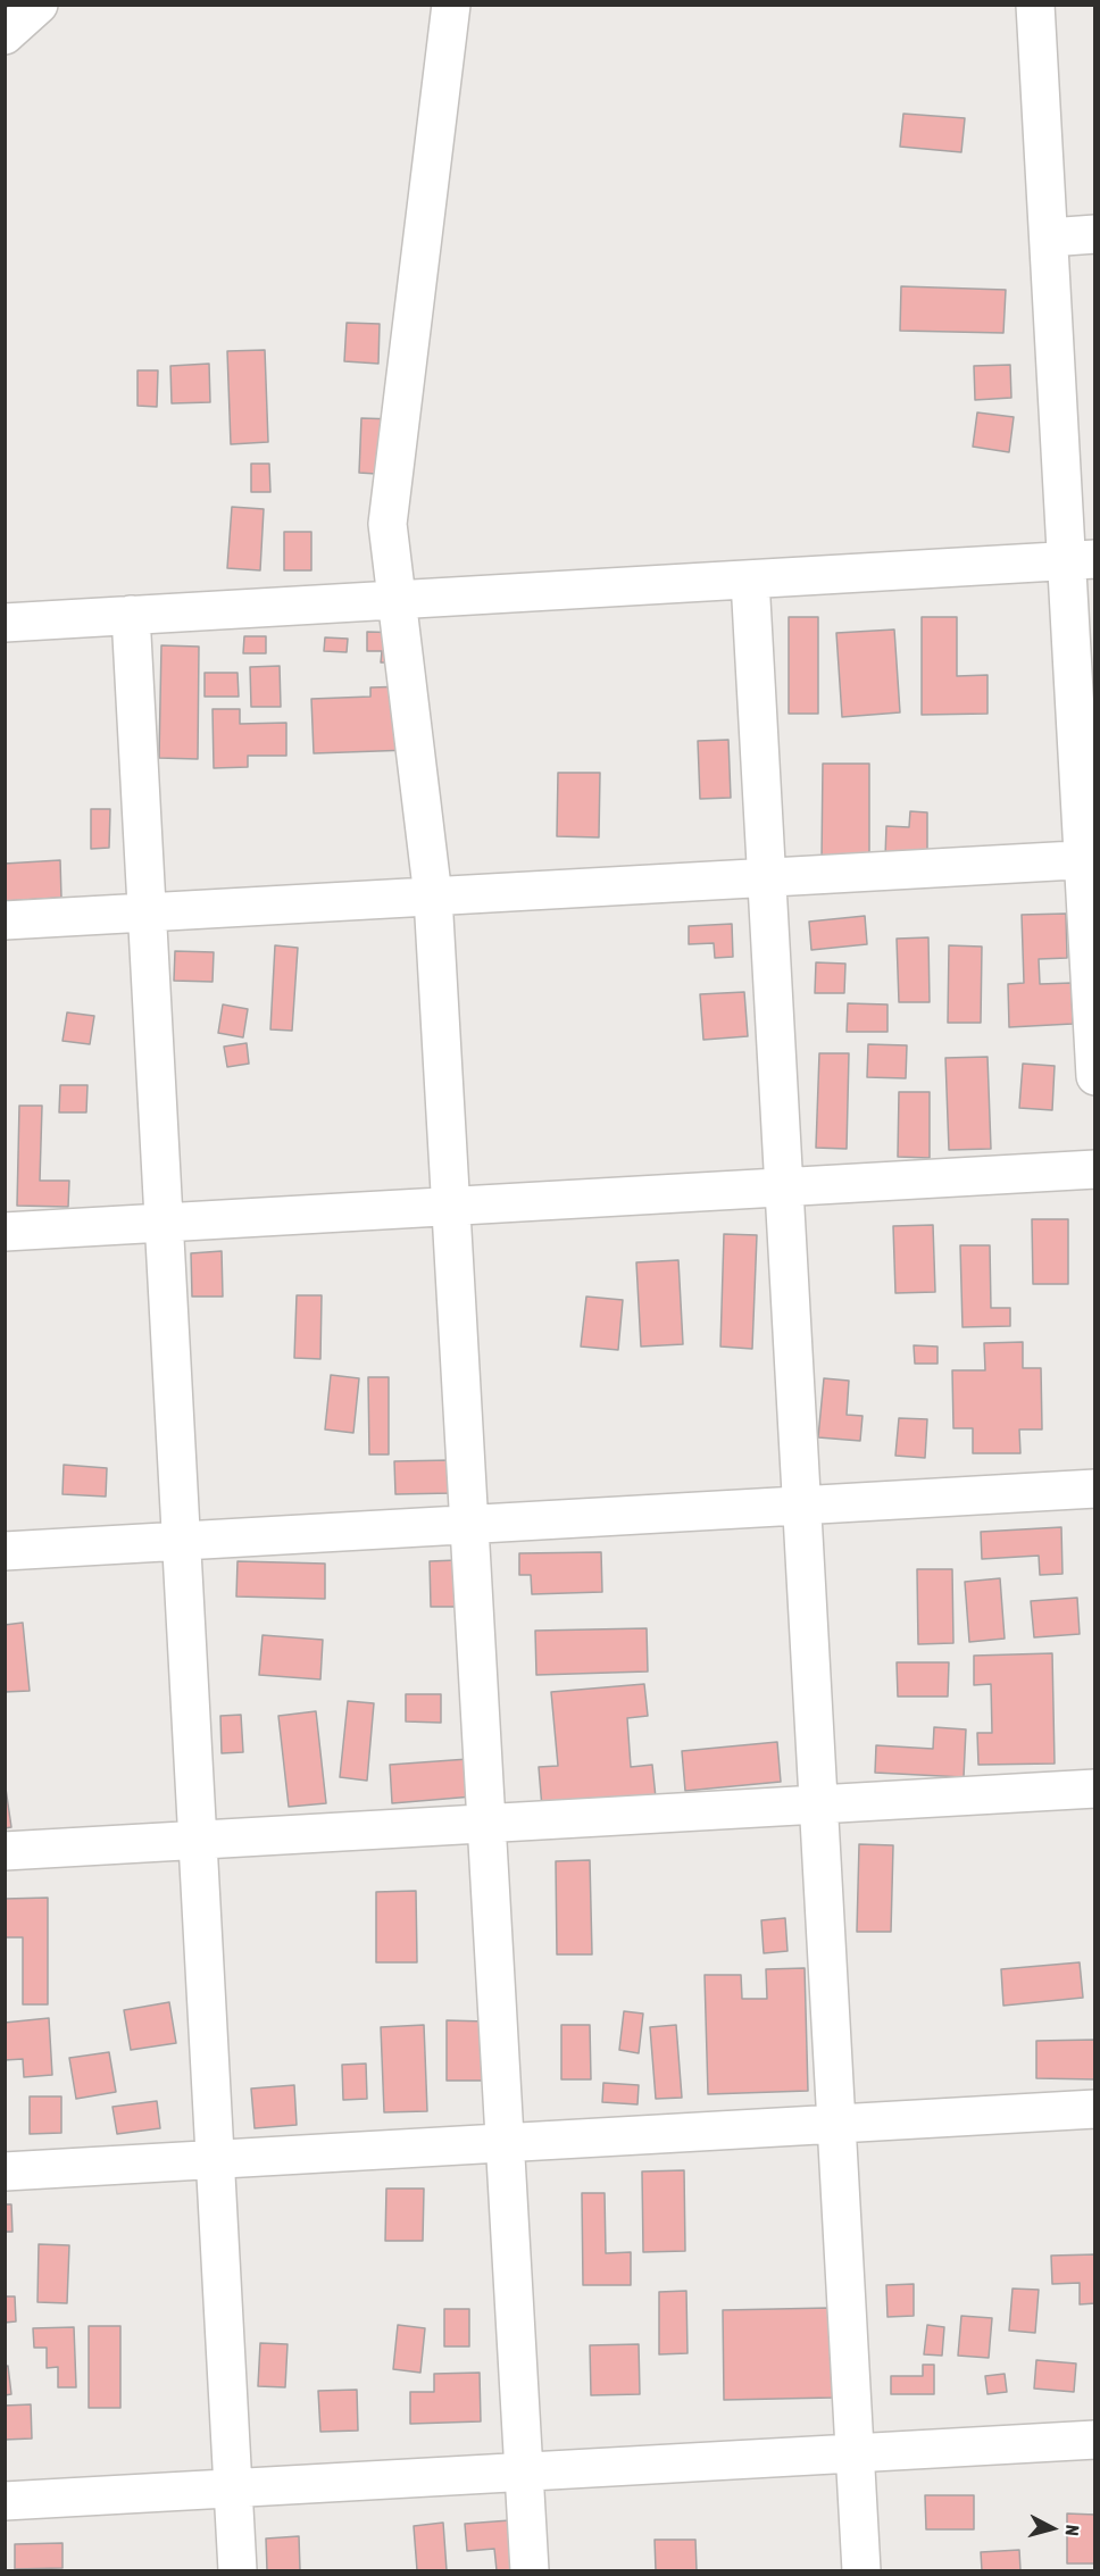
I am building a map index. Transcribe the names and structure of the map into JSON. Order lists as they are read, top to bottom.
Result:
{
  "north": "right"
}
